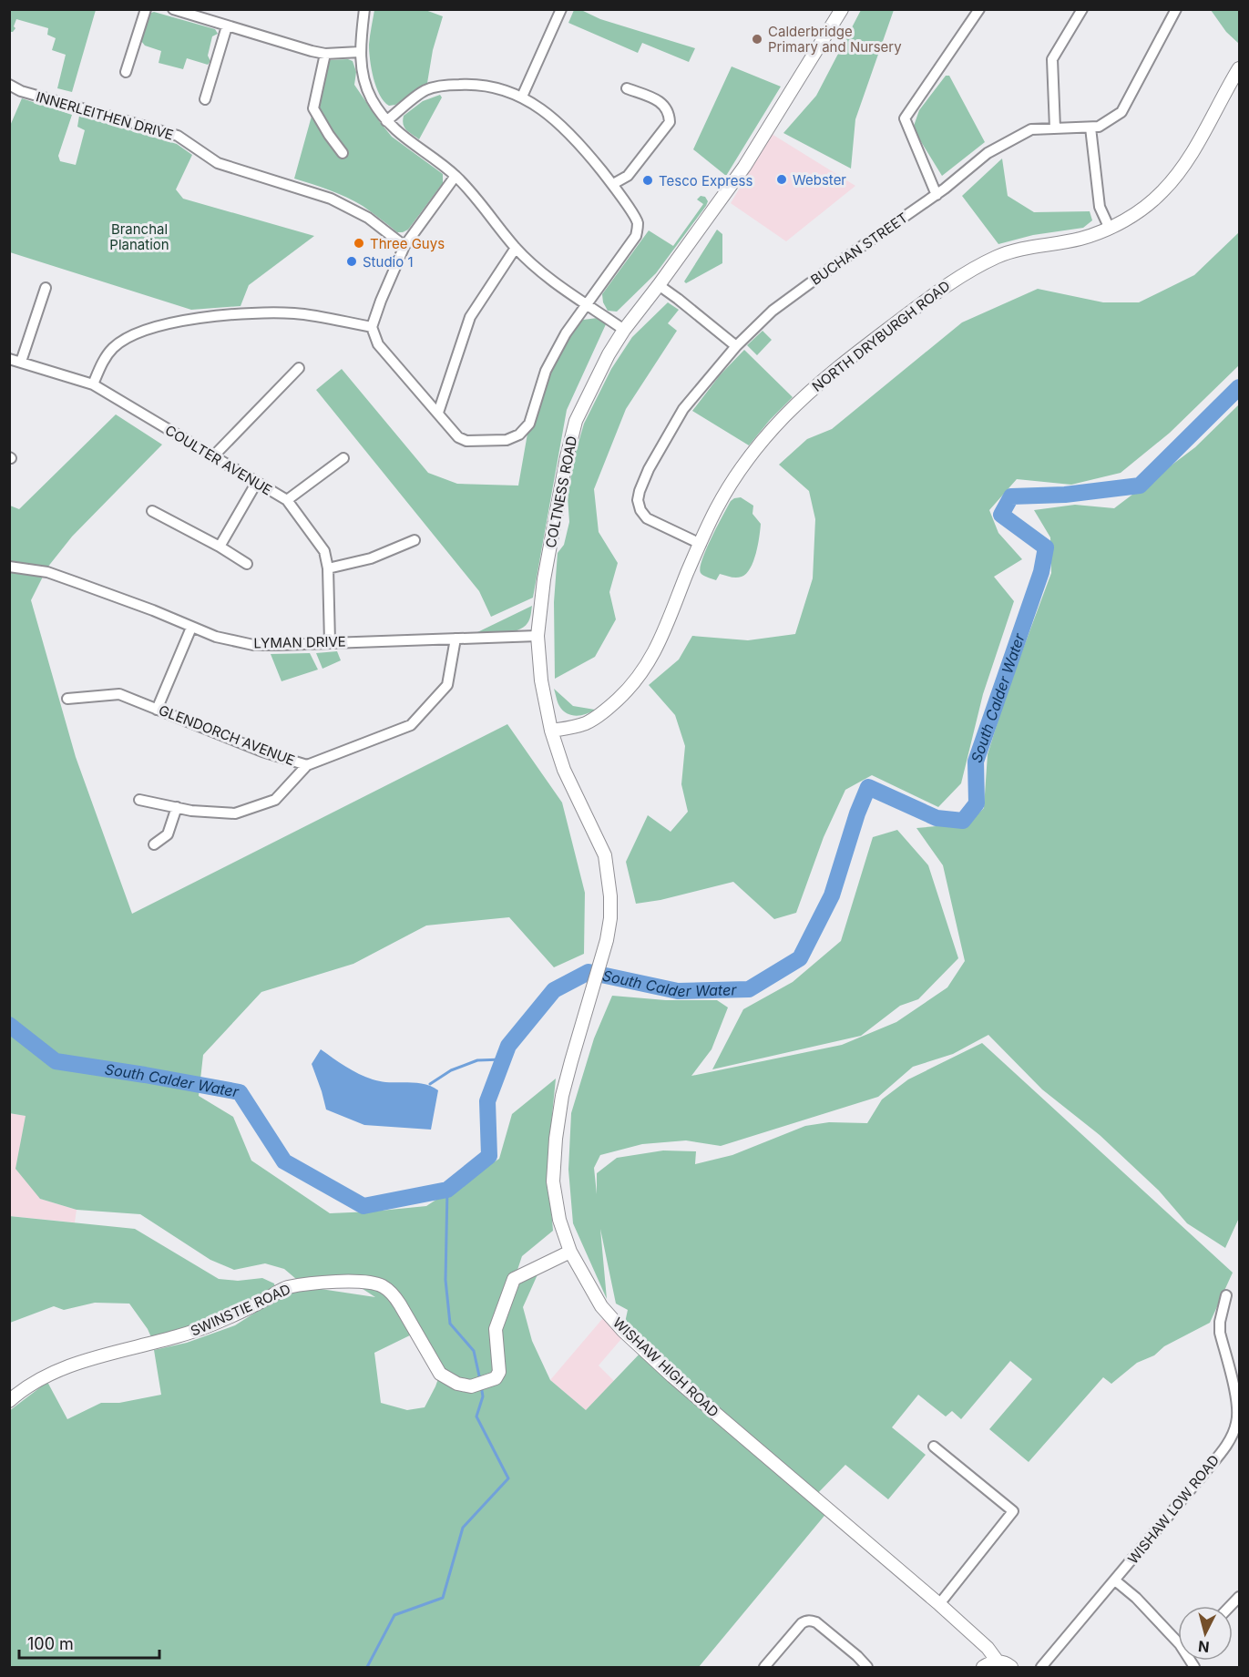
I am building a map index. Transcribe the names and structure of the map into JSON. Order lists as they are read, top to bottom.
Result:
{
  "streets": {
    "street": [
      "INNERLEITHEN DRIVE",
      "BUCHAN STREET",
      "NORTH DRYBURGH ROAD",
      "COULTER AVENUE",
      "COLTNESS ROAD",
      "LYMAN DRIVE",
      "GLENDORCH AVENUE",
      "SWINSTIE ROAD",
      "WISHAW HIGH ROAD",
      "WISHAW LOW ROAD"
    ]
  },
  "crossings": [
    ["BUCHAN STREET", "NORTH DRYBURGH ROAD"],
    ["NORTH DRYBURGH ROAD", "COLTNESS ROAD"],
    ["COULTER AVENUE", "LYMAN DRIVE"],
    ["COLTNESS ROAD", "LYMAN DRIVE"],
    ["COLTNESS ROAD", "WISHAW HIGH ROAD"],
    ["LYMAN DRIVE", "GLENDORCH AVENUE"],
    ["SWINSTIE ROAD", "WISHAW HIGH ROAD"]
  ],
  "water": ["South Calder Water"],
  "parks": ["Branchal Planation"],
  "places": [
    "Calderbridge Primary and Nursery",
    "Webster",
    "Tesco Express",
    "Three Guys",
    "Studio 1"
  ],
  "scale_bar": "100 m",
  "north": "bottom"
}
